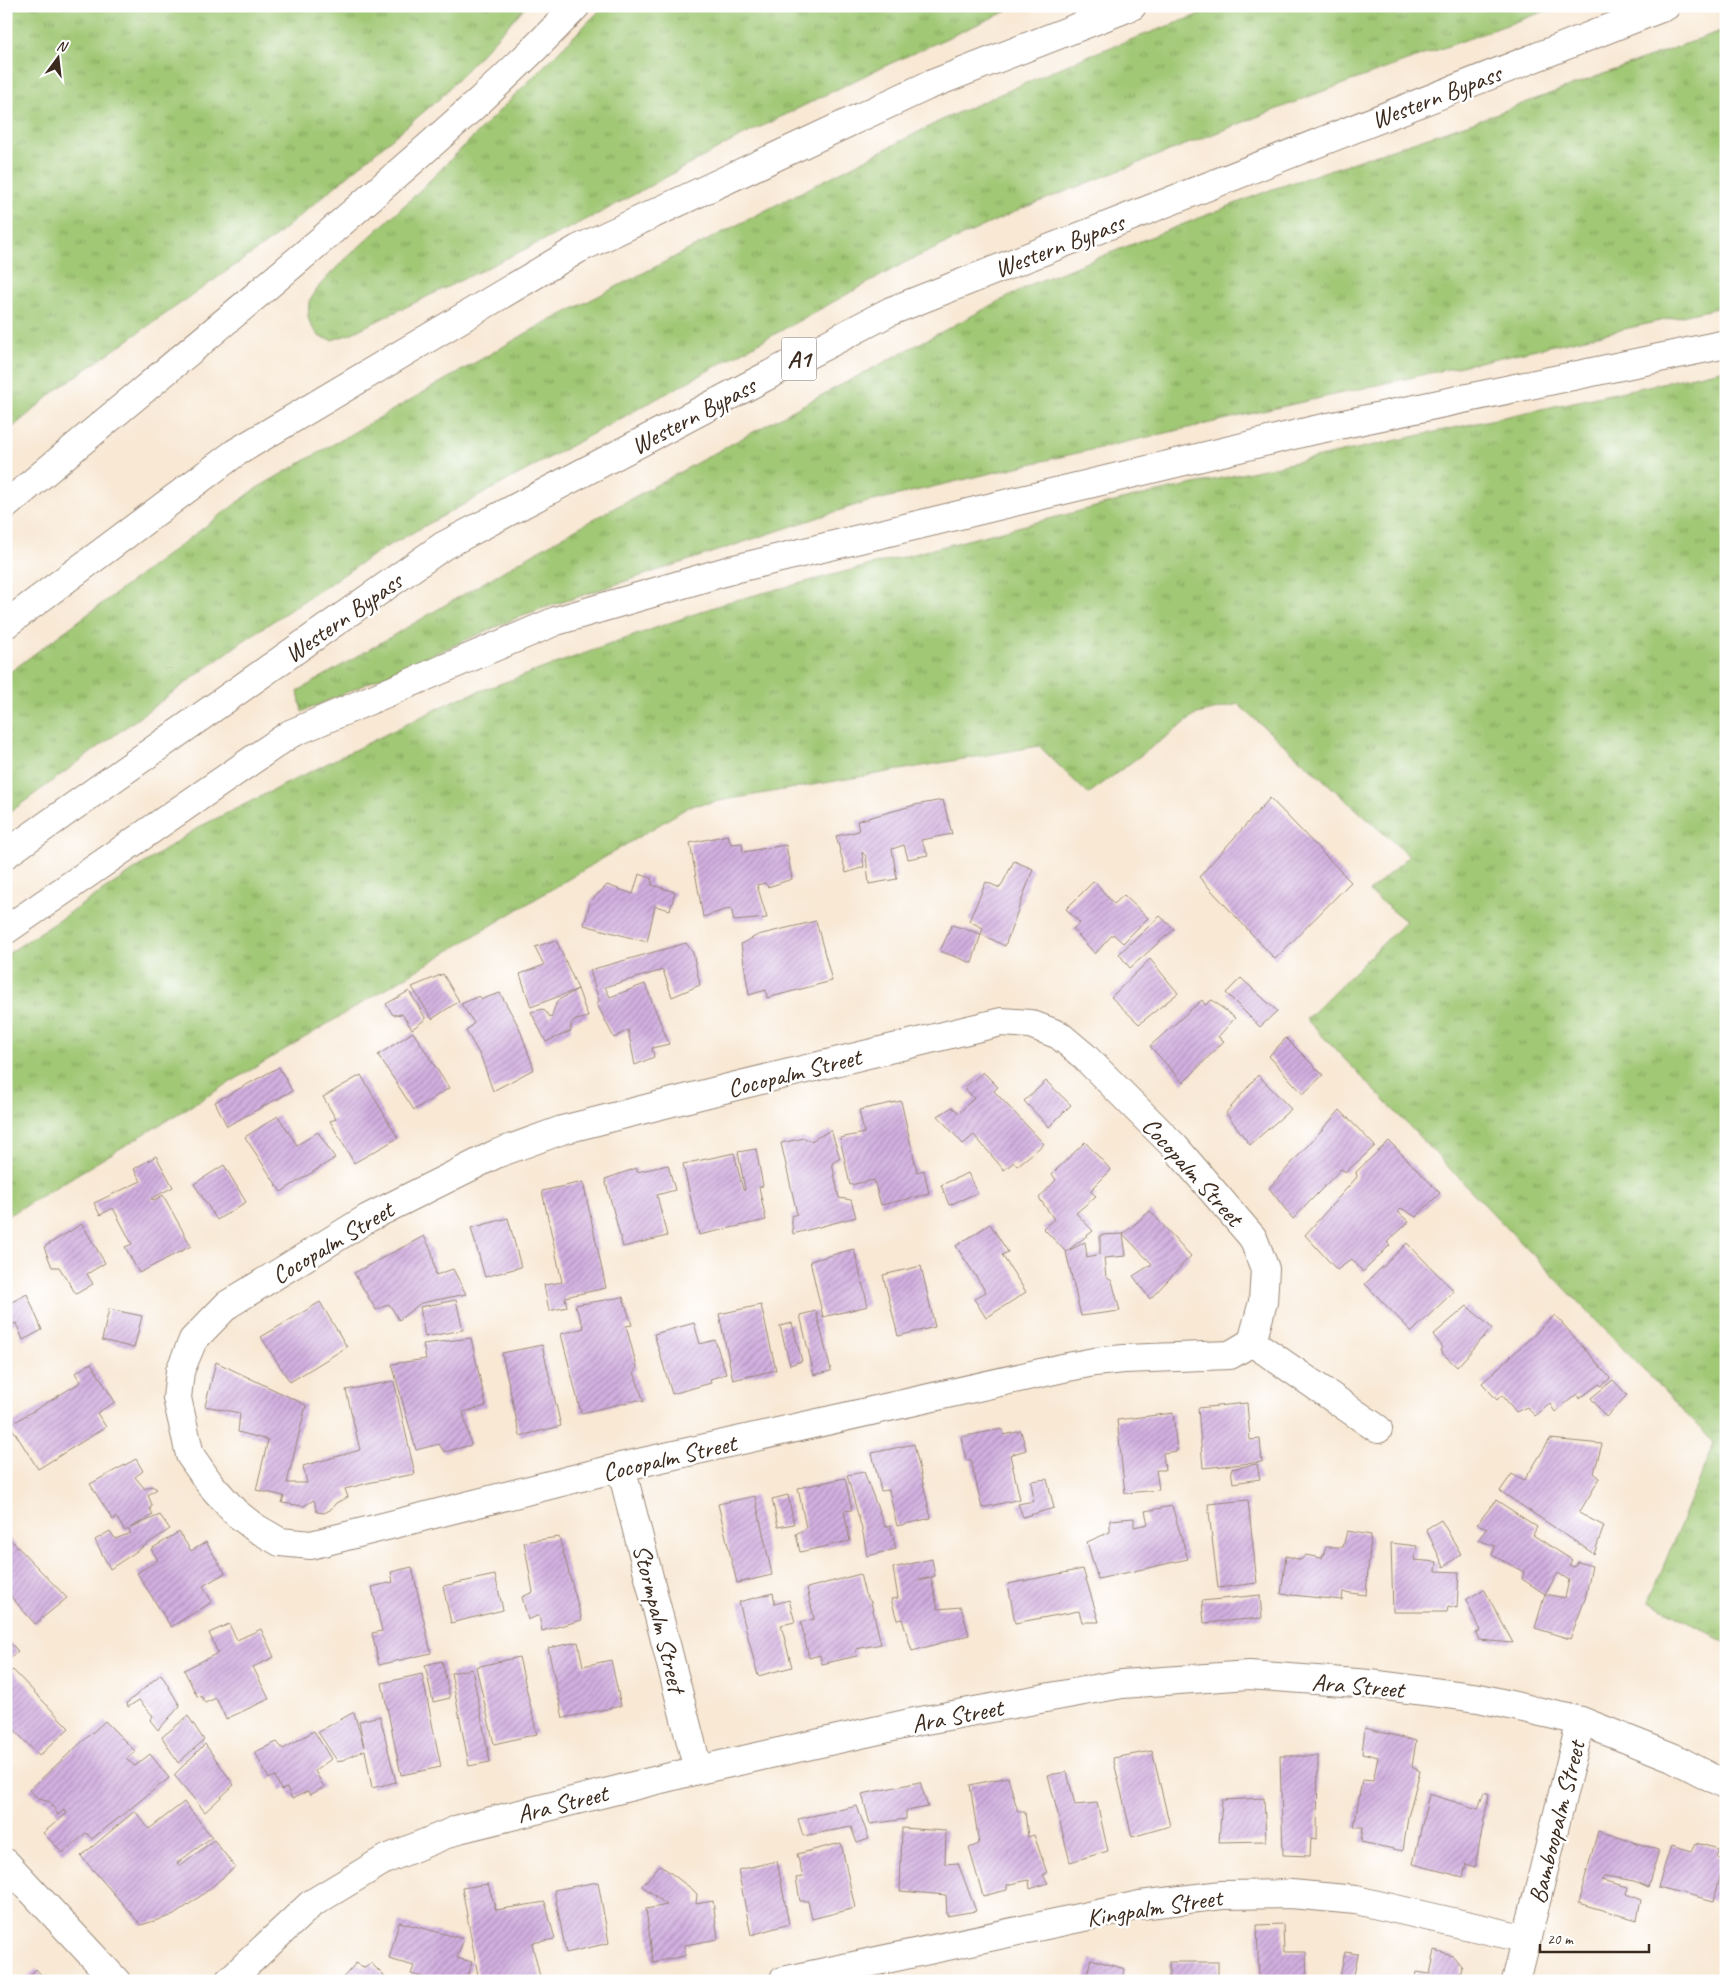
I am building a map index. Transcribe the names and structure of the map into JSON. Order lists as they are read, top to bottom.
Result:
{
  "streets": {
    "main road": [
      "Western Bypass",
      "A1",
      "Cocopalm Street",
      "Stormpalm Street",
      "Ara Street",
      "Bamboopalm Street",
      "Kingpalm Street"
    ]
  },
  "crossings": [
    ["Cocopalm Street", "Stormpalm Street"],
    ["Stormpalm Street", "Ara Street"],
    ["Ara Street", "Bamboopalm Street"],
    ["Bamboopalm Street", "Kingpalm Street"]
  ],
  "scale_bar": "20 m",
  "north": "top"
}
